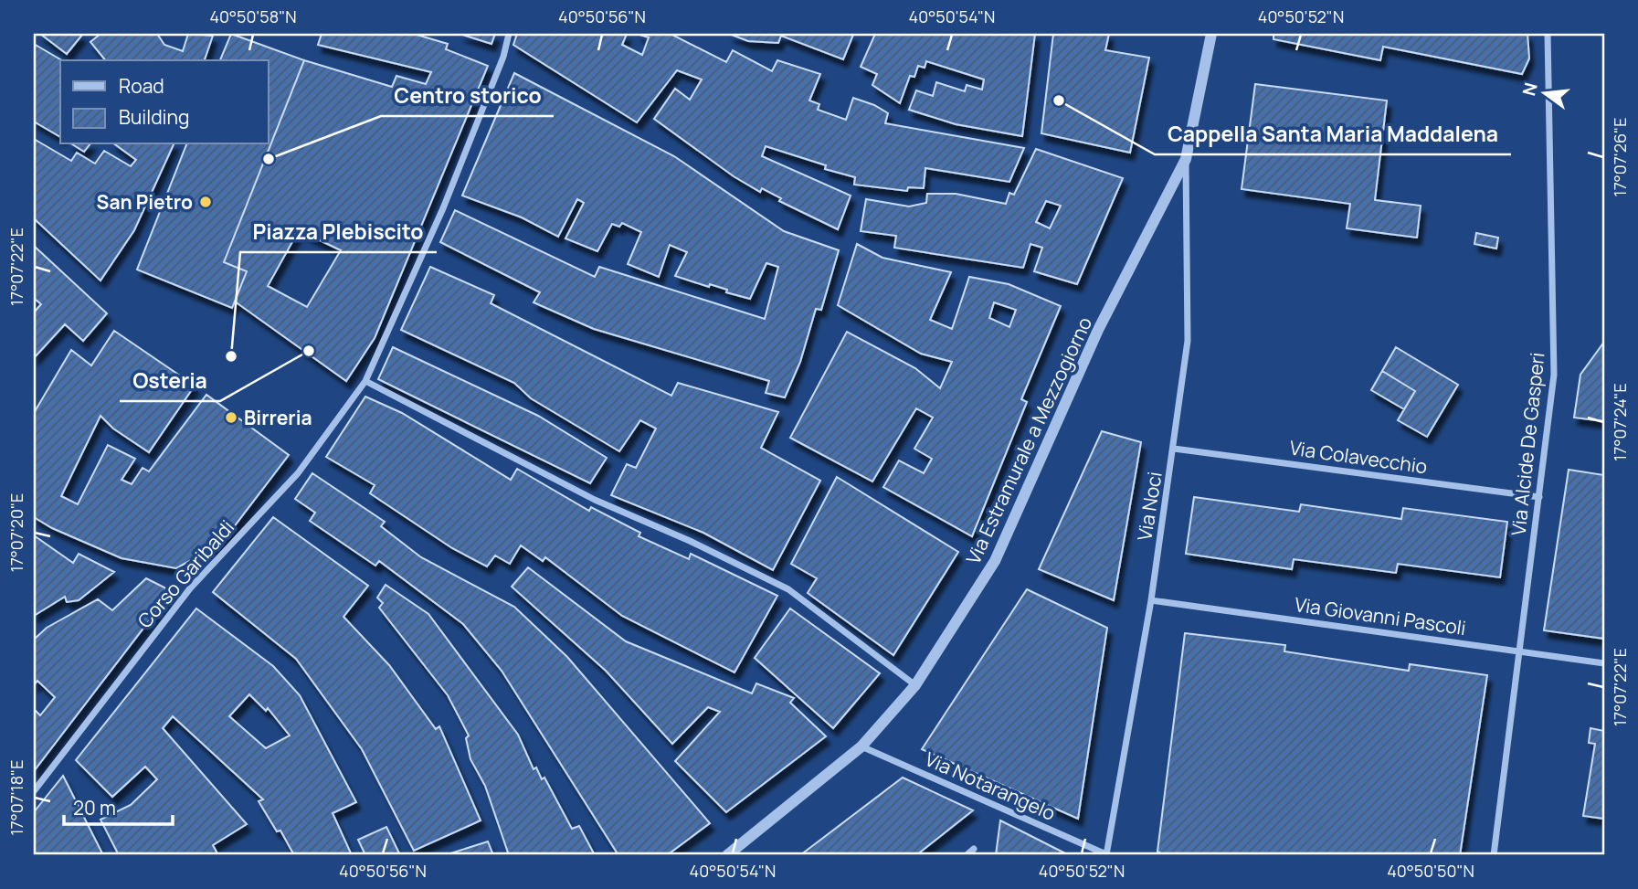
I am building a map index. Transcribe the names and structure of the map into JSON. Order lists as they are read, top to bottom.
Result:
{
  "streets": {
    "street": [
      "Via Estramurale a Mezzogiorno",
      "Via Alcide De Gasperi",
      "Via Colavecchio",
      "Via Noci",
      "Corso Garibaldi",
      "Via Giovanni Pascoli",
      "Via Notarangelo"
    ]
  },
  "crossings": [
    ["Via Estramurale a Mezzogiorno", "Via Noci"],
    ["Via Estramurale a Mezzogiorno", "Via Notarangelo"],
    ["Via Alcide De Gasperi", "Via Colavecchio"],
    ["Via Alcide De Gasperi", "Via Giovanni Pascoli"],
    ["Via Colavecchio", "Via Noci"],
    ["Via Noci", "Via Giovanni Pascoli"],
    ["Via Noci", "Via Notarangelo"]
  ],
  "places": [
    "Cappella Santa Maria Maddalena",
    "Centro storico",
    "San Pietro",
    "Osteria",
    "Piazza Plebiscito",
    "Birreria"
  ],
  "legend": ["Road", "Building"],
  "scale_bar": "20 m",
  "north": "left",
  "coordinates": [
    "40°50'58\"N",
    "40°50'56\"N",
    "40°50'54\"N",
    "40°50'52\"N",
    "17°07'26\"E",
    "17°07'22\"E",
    "17°07'24\"E",
    "17°07'20\"E",
    "17°07'18\"E",
    "40°50'50\"N"
  ]
}
